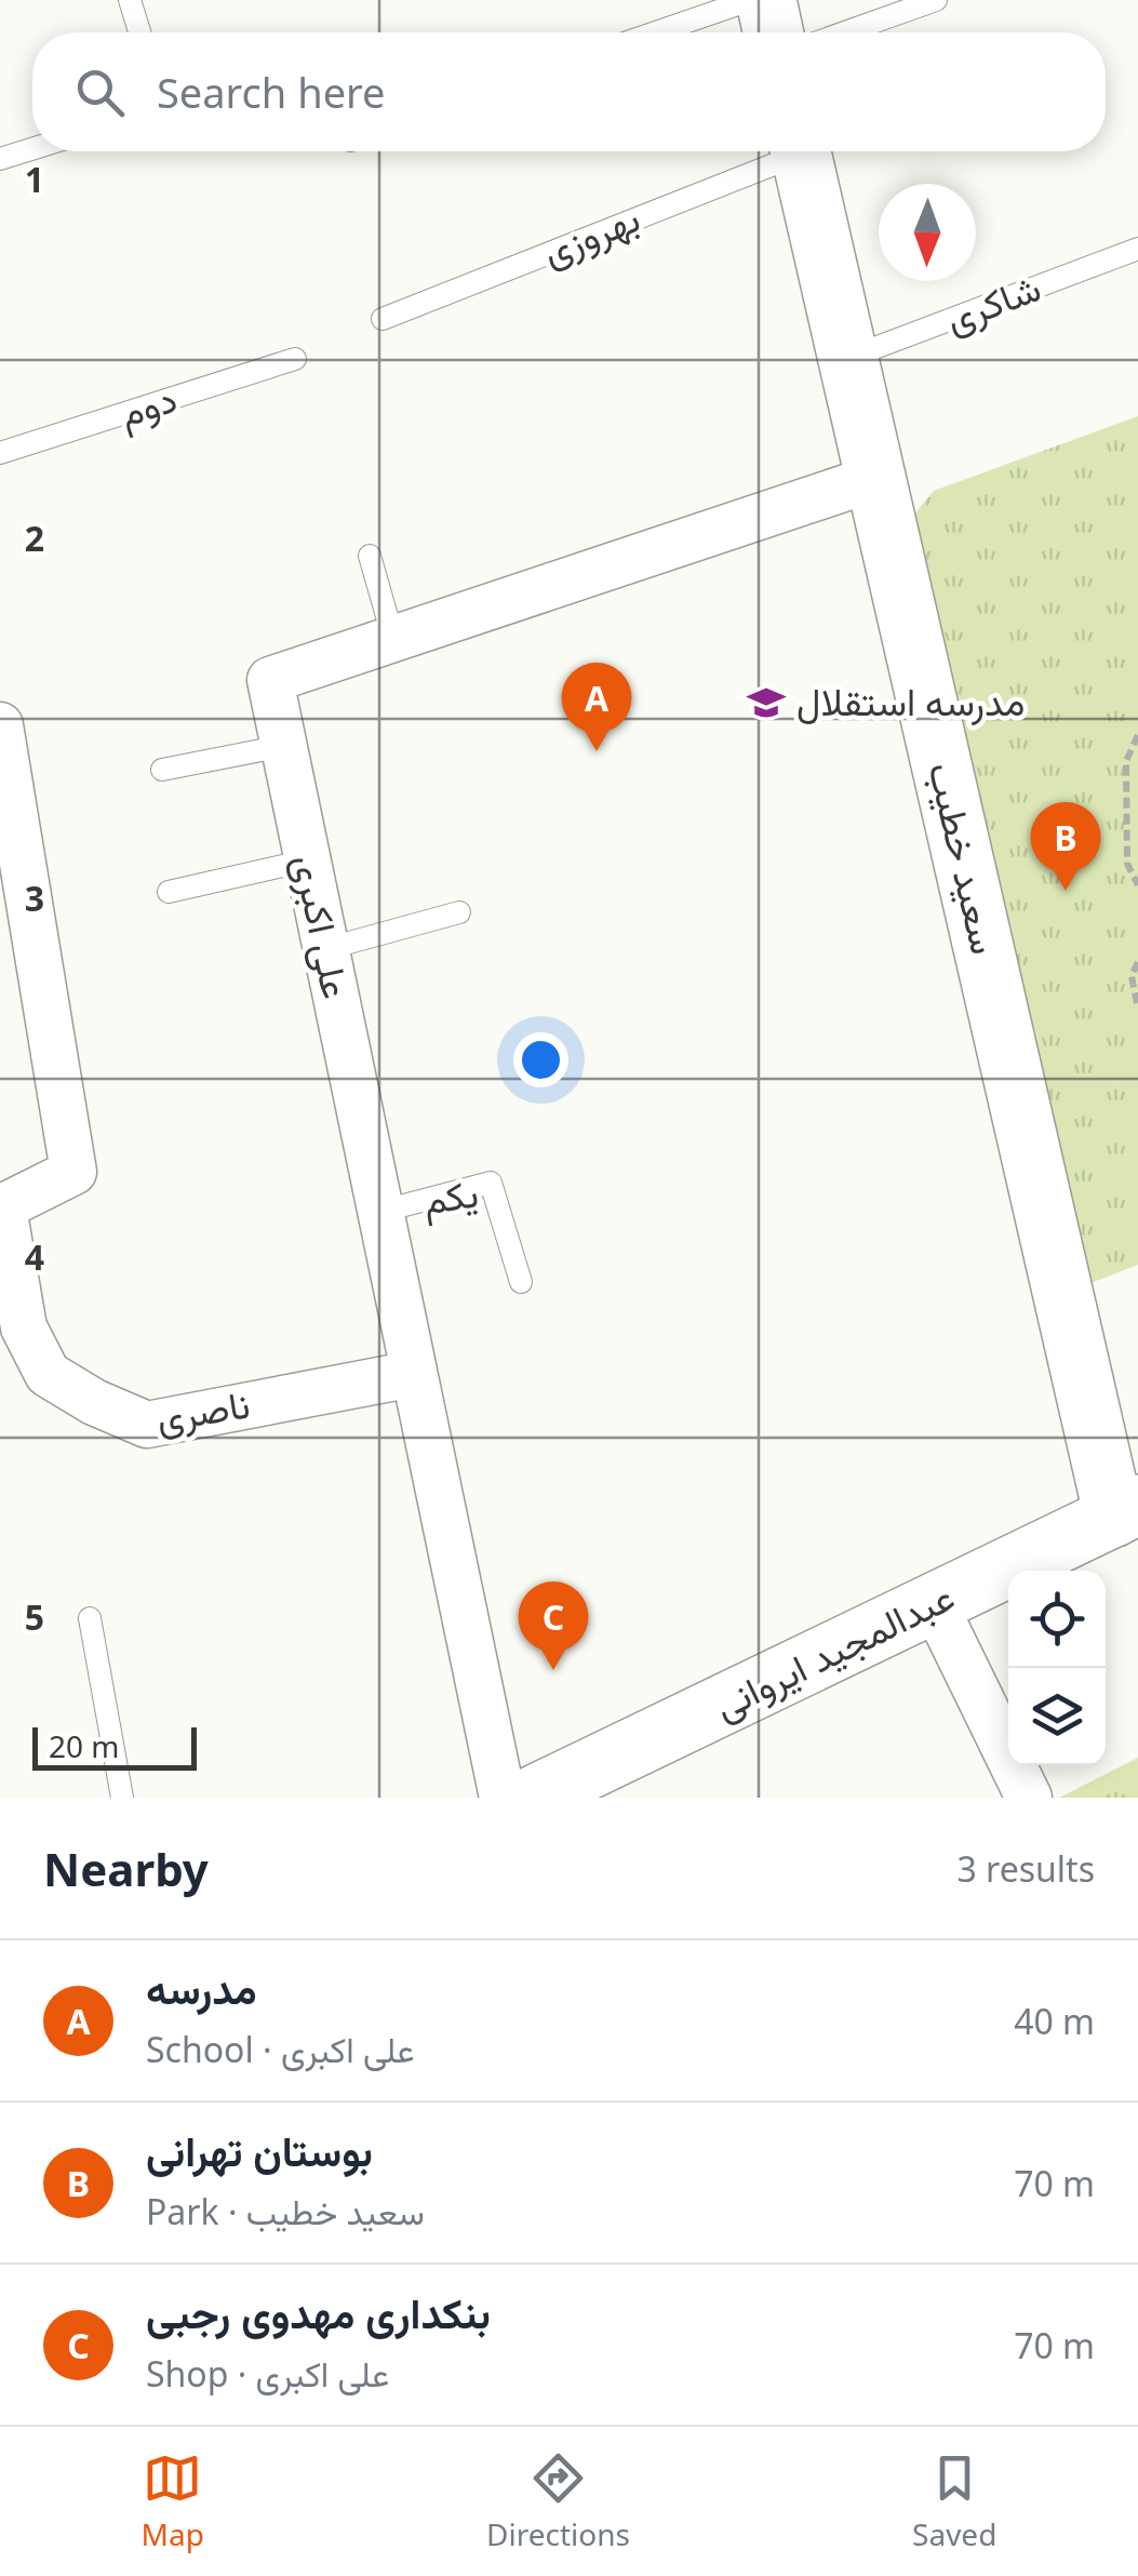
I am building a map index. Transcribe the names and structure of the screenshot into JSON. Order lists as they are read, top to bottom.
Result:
{
  "streets": {
    "street": [
      "سعید خطیب",
      "علی اکبری",
      "ناصری",
      "عبدالمجید ایروانی"
    ],
    "lane": [
      "بهروزی",
      "شاکری",
      "دوم",
      "یکم"
    ]
  },
  "crossings": [
    ["شاکری", "سعید خطیب"],
    ["سعید خطیب", "علی اکبری"],
    ["سعید خطیب", "عبدالمجید ایروانی"],
    ["علی اکبری", "یکم"],
    ["علی اکبری", "ناصری"]
  ],
  "places": {
    "school or university": ["مدرسه استقلال"]
  },
  "scale_bar": "20 m",
  "north": "bottom",
  "page": {
    "search": "Search here",
    "pins": ["A", "B", "C"],
    "scale": "20 m",
    "heading": ["Nearby", "3 results"],
    "list": [
      {
        "mark": "A",
        "name": "مدرسه",
        "note": "School · علی اکبری",
        "value": "40 m"
      },
      {
        "mark": "B",
        "name": "بوستان تهرانی",
        "note": "Park · سعید خطیب",
        "value": "70 m"
      },
      {
        "mark": "C",
        "name": "بنکداری مهدوی رجبی",
        "note": "Shop · علی اکبری",
        "value": "70 m"
      }
    ],
    "nav": ["Map", "Directions", "Saved"]
  },
  "grid": {
    "rows": [
      "1",
      "2",
      "3",
      "4",
      "5"
    ]
  }
}
